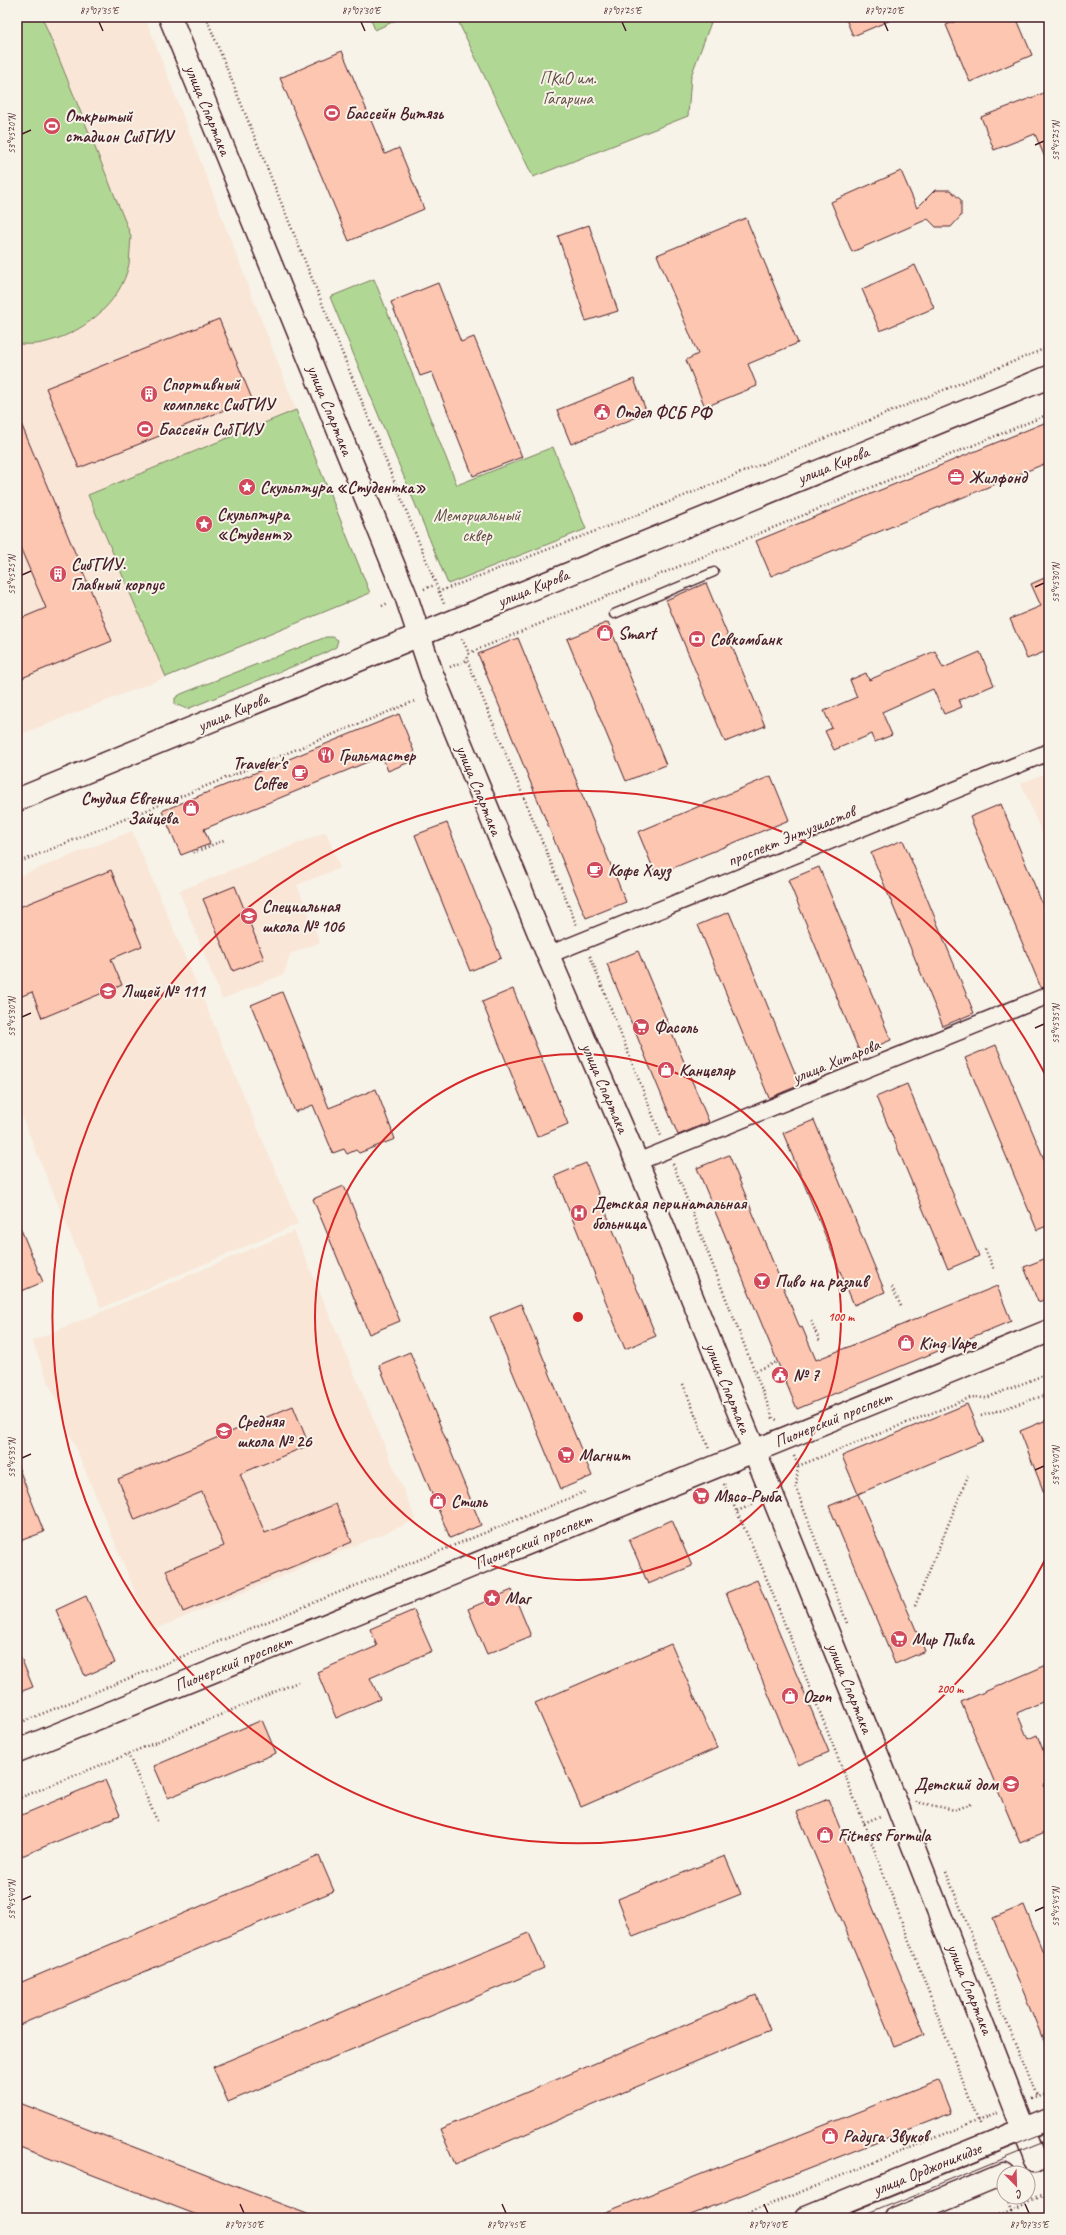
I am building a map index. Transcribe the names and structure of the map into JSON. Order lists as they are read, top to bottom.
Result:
{
  "streets": {
    "street": [
      "улица Спартака",
      "улица Кирова",
      "проспект Энтузиастов",
      "улица Хитарова",
      "Пионерский проспект",
      "улица Орджоникидзе"
    ]
  },
  "crossings": [
    ["улица Спартака", "улица Кирова"],
    ["улица Спартака", "проспект Энтузиастов"],
    ["улица Спартака", "улица Хитарова"],
    ["улица Спартака", "Пионерский проспект"],
    ["улица Спартака", "улица Орджоникидзе"]
  ],
  "parks": ["ПКиО им. Гагарина", "Мемориальный сквер"],
  "places": {
    "sports": ["Бассейн Витязь", "Открытый стадион СибГИУ", "Бассейн СибГИУ"],
    "building": ["Спортивный комплекс СибГИУ", "СибГИУ. Главный корпус"],
    "public building": ["Отдел ФСБ РФ", "№ 7"],
    "office": ["Жилфонд"],
    "place": ["Скульптура «Студентка»", "Скульптура «Студент»", "Маг"],
    "shop": [
      "Smart",
      "Студия Евгения Зайцева",
      "Канцеляр",
      "King Vape",
      "Стиль",
      "Ozon",
      "Fitness Formula",
      "Радуга Звуков"
    ],
    "bank": ["Совкомбанк"],
    "restaurant": ["Грильмастер"],
    "cafe": ["Traveler's Coffee", "Кофе Хауз"],
    "school or university": [
      "Специальная школа № 106",
      "Лицей № 111",
      "Средняя школа № 26",
      "Детский дом"
    ],
    "supermarket": [
      "Фасоль",
      "Магнит",
      "Мясо-Рыба",
      "Мир Пива"
    ],
    "hospital": ["Детская перинатальная больница"],
    "bar": ["Пиво на разлив"]
  },
  "north": "bottom right",
  "coordinates": [
    "87°07'35\"E",
    "87°07'30\"E",
    "87°07'25\"E",
    "87°07'20\"E",
    "53°45'20\"N",
    "53°45'25\"N",
    "53°45'30\"N",
    "53°45'35\"N",
    "53°45'40\"N",
    "53°45'45\"N",
    "87°07'50\"E",
    "87°07'45\"E",
    "87°07'40\"E"
  ],
  "rings": ["100 m", "200 m"]
}
